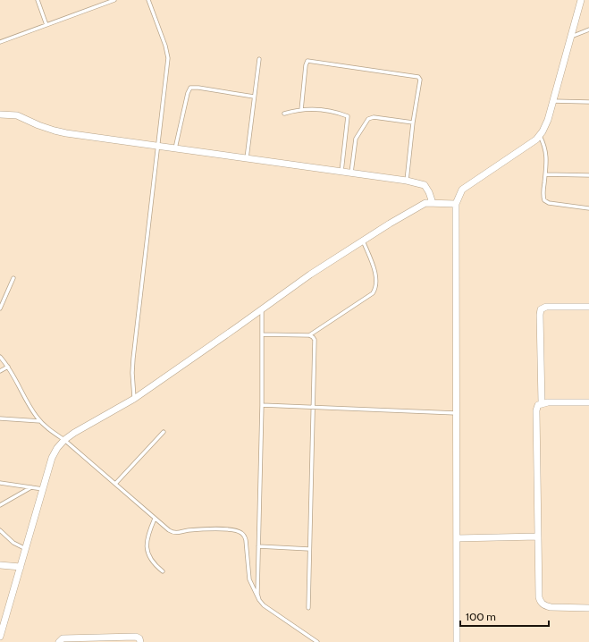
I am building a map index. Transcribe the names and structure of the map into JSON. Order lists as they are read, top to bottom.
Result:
{
  "scale_bar": "100 m"
}
